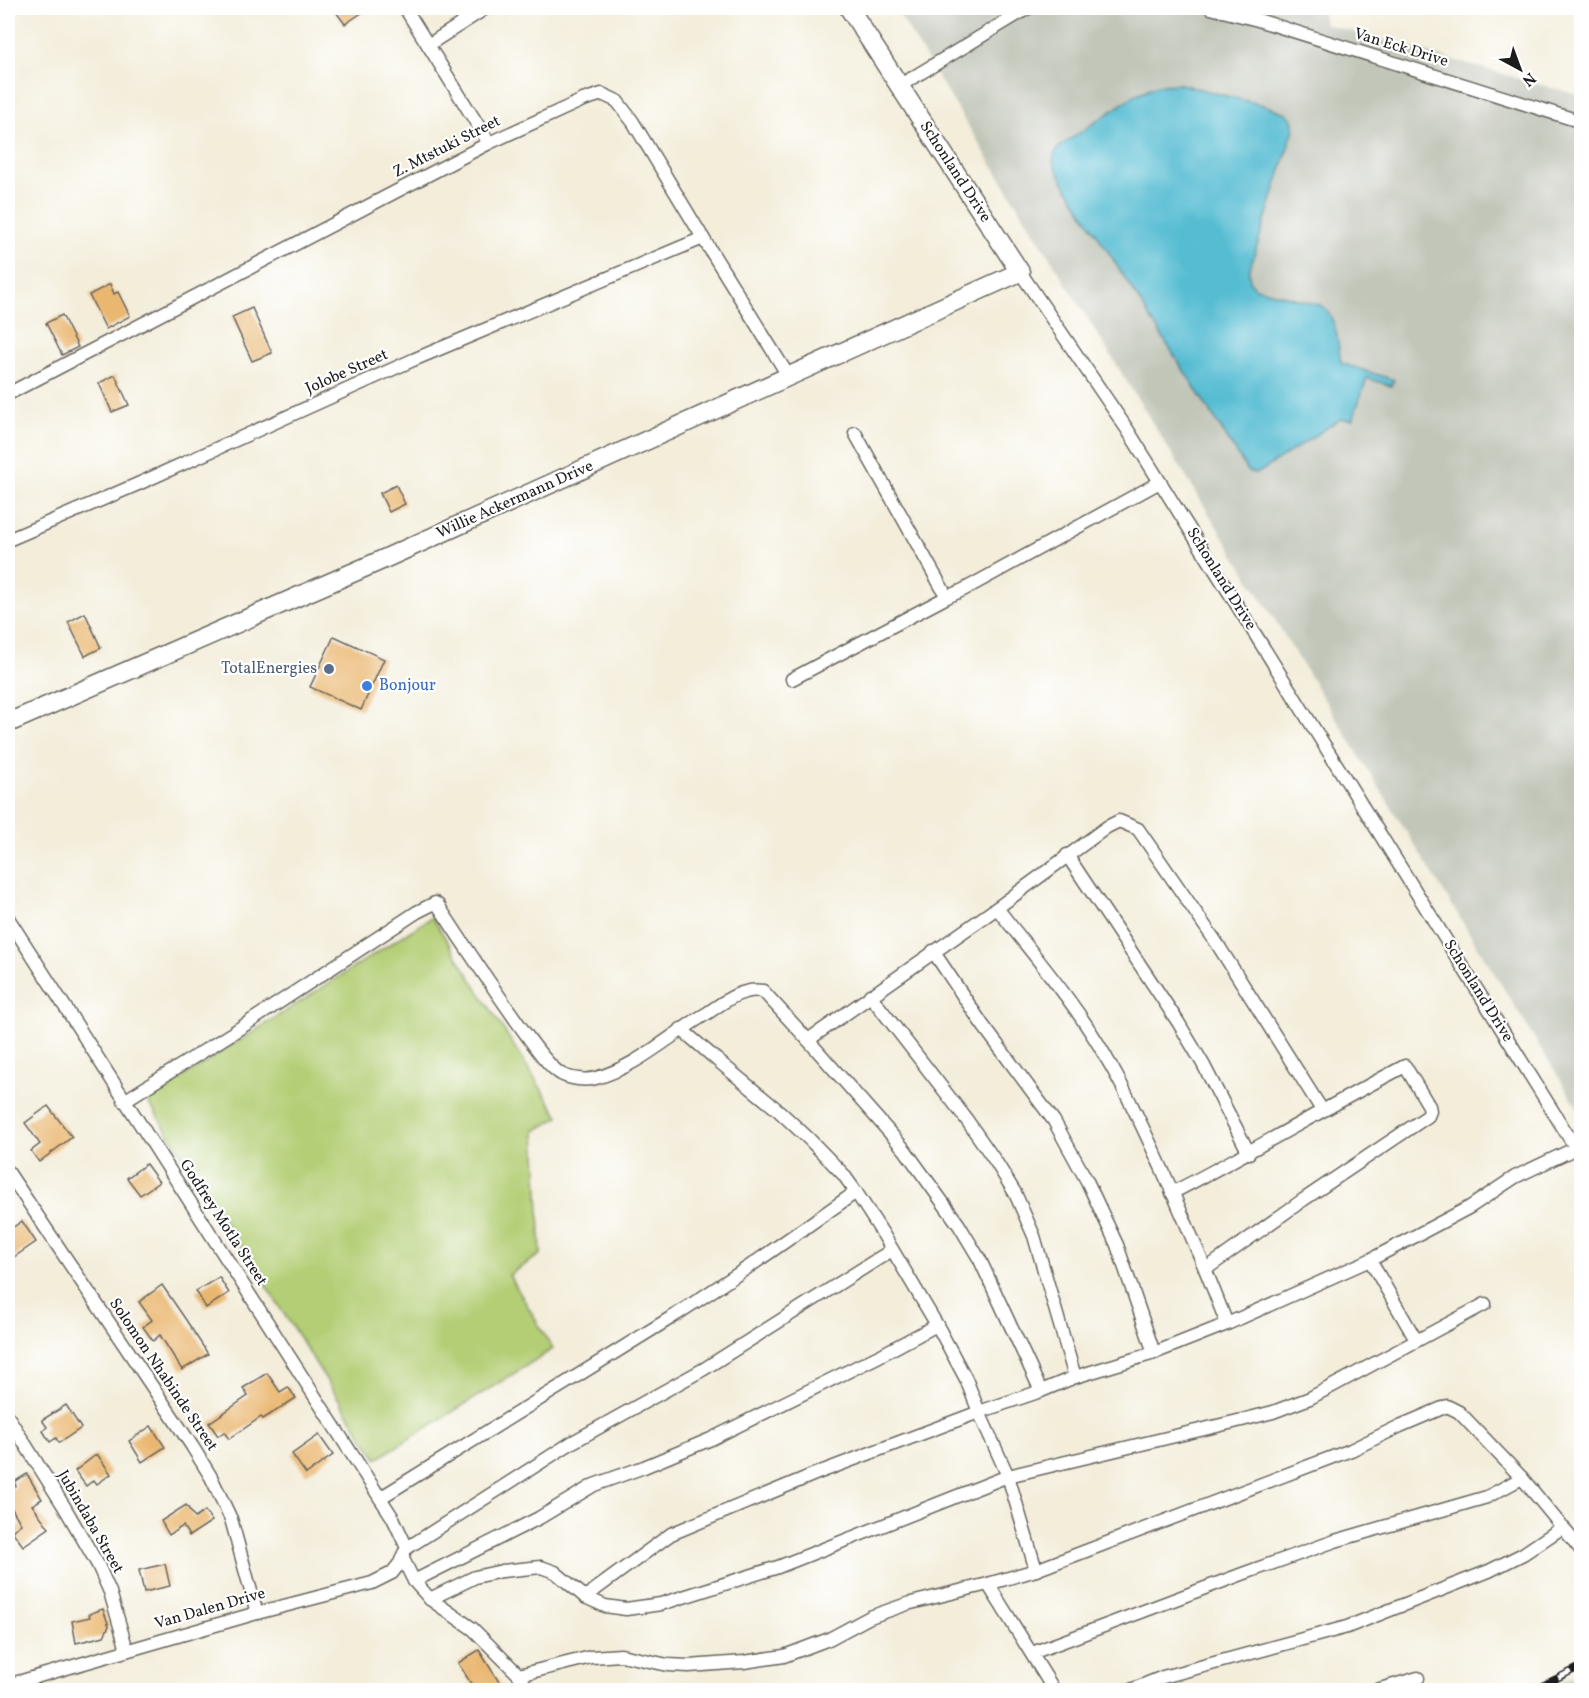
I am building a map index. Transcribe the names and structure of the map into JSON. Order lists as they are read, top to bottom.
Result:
{
  "streets": {
    "street": [
      "Van Eck Drive",
      "Z. Mtstuki Street",
      "Schonland Drive",
      "Jolobe Street",
      "Willie Ackermann Drive",
      "Godfrey Motla Street",
      "Solomon Nhabinde Street",
      "Jubindaba Street",
      "Van Dalen Drive"
    ]
  },
  "crossings": [
    ["Z. Mtstuki Street", "Jolobe Street"],
    ["Z. Mtstuki Street", "Willie Ackermann Drive"],
    ["Schonland Drive", "Willie Ackermann Drive"],
    ["Godfrey Motla Street", "Van Dalen Drive"],
    ["Solomon Nhabinde Street", "Van Dalen Drive"],
    ["Jubindaba Street", "Van Dalen Drive"]
  ],
  "places": ["TotalEnergies", "Bonjour"],
  "north": "bottom right"
}
